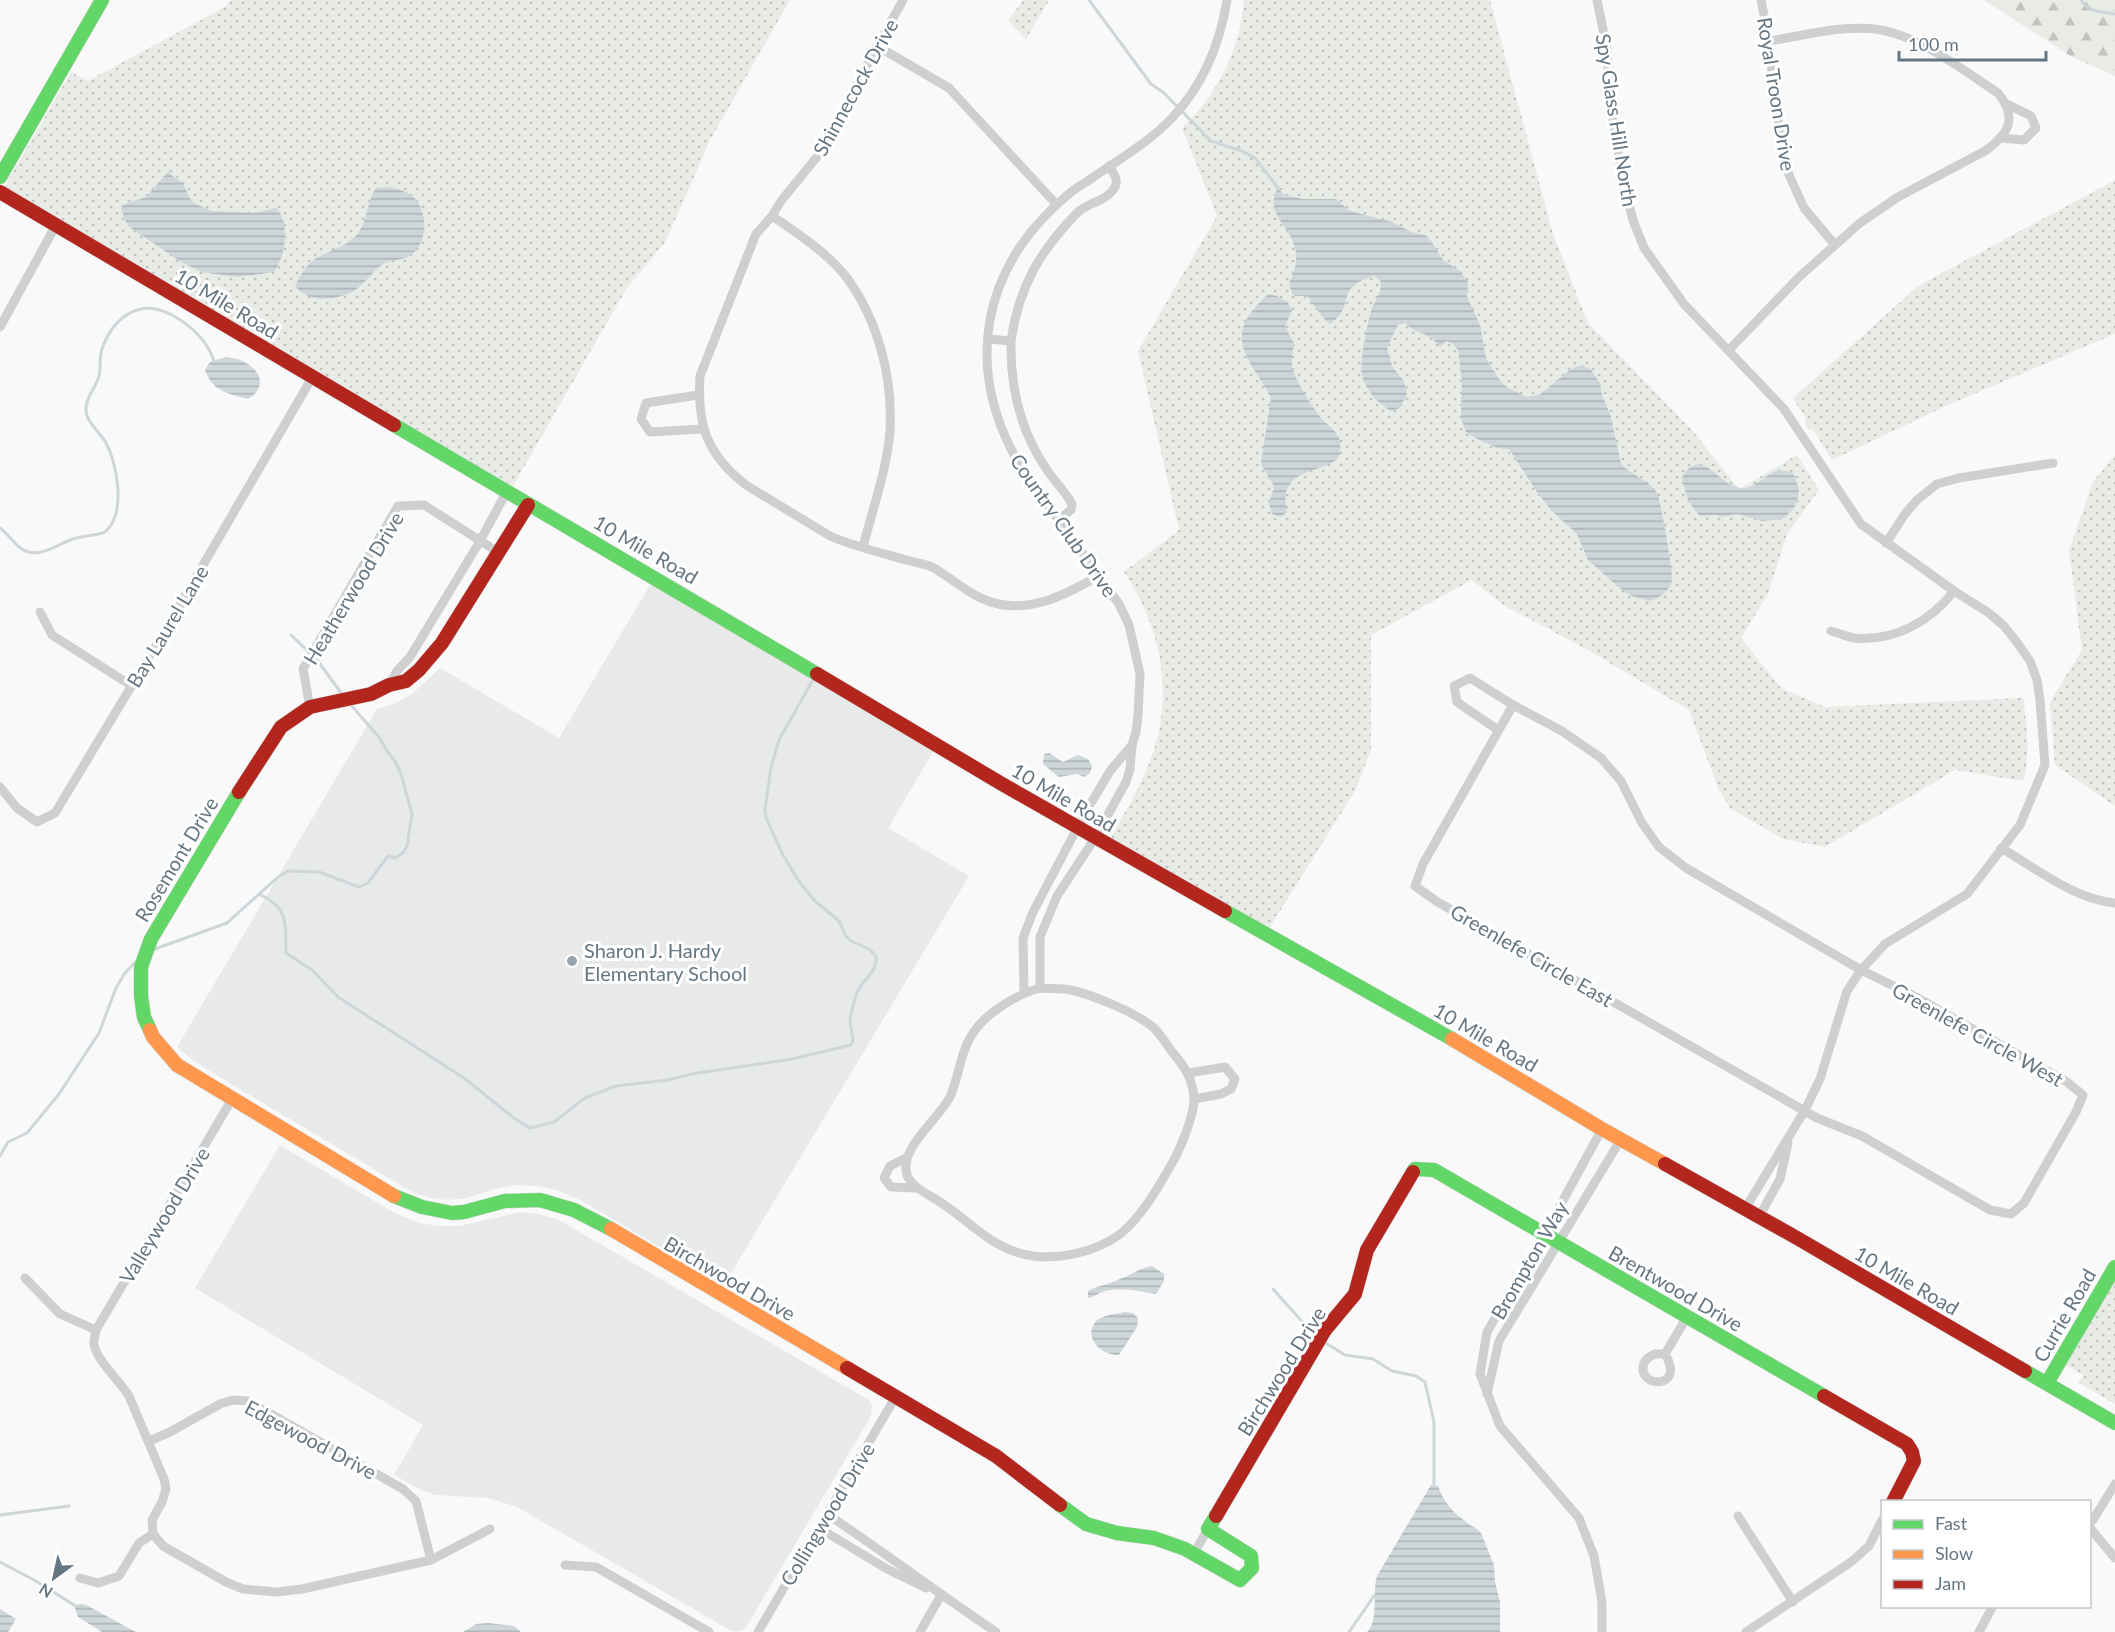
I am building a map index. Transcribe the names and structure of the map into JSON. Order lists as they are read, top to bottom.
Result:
{
  "streets": {
    "street": [
      "Shinnecock Drive",
      "Royal Troon Drive",
      "Spy Glass Hill North",
      "10 Mile Road",
      "Country Club Drive",
      "Heatherwood Drive",
      "Bay Laurel Lane",
      "Rosemont Drive",
      "Greenlefe Circle East",
      "Greenlefe Circle West",
      "Valleywood Drive",
      "Brompton Way",
      "Birchwood Drive",
      "Brentwood Drive",
      "Currie Road",
      "Edgewood Drive",
      "Collingwood Drive"
    ]
  },
  "crossings": [
    ["Shinnecock Drive", "Country Club Drive"],
    ["Spy Glass Hill North", "10 Mile Road"],
    ["Spy Glass Hill North", "Greenlefe Circle East"],
    ["Spy Glass Hill North", "Greenlefe Circle West"],
    ["10 Mile Road", "Country Club Drive"],
    ["10 Mile Road", "Bay Laurel Lane"],
    ["10 Mile Road", "Rosemont Drive"],
    ["10 Mile Road", "Brompton Way"],
    ["10 Mile Road", "Currie Road"],
    ["Heatherwood Drive", "Rosemont Drive"],
    ["Rosemont Drive", "Valleywood Drive"],
    ["Rosemont Drive", "Birchwood Drive"],
    ["Greenlefe Circle East", "Greenlefe Circle West"],
    ["Valleywood Drive", "Birchwood Drive"],
    ["Brompton Way", "Brentwood Drive"],
    ["Birchwood Drive", "Brentwood Drive"],
    ["Birchwood Drive", "Collingwood Drive"]
  ],
  "places": ["Sharon J. Hardy Elementary School"],
  "legend": ["Fast", "Slow", "Jam"],
  "scale_bar": "100 m",
  "north": "bottom left"
}
